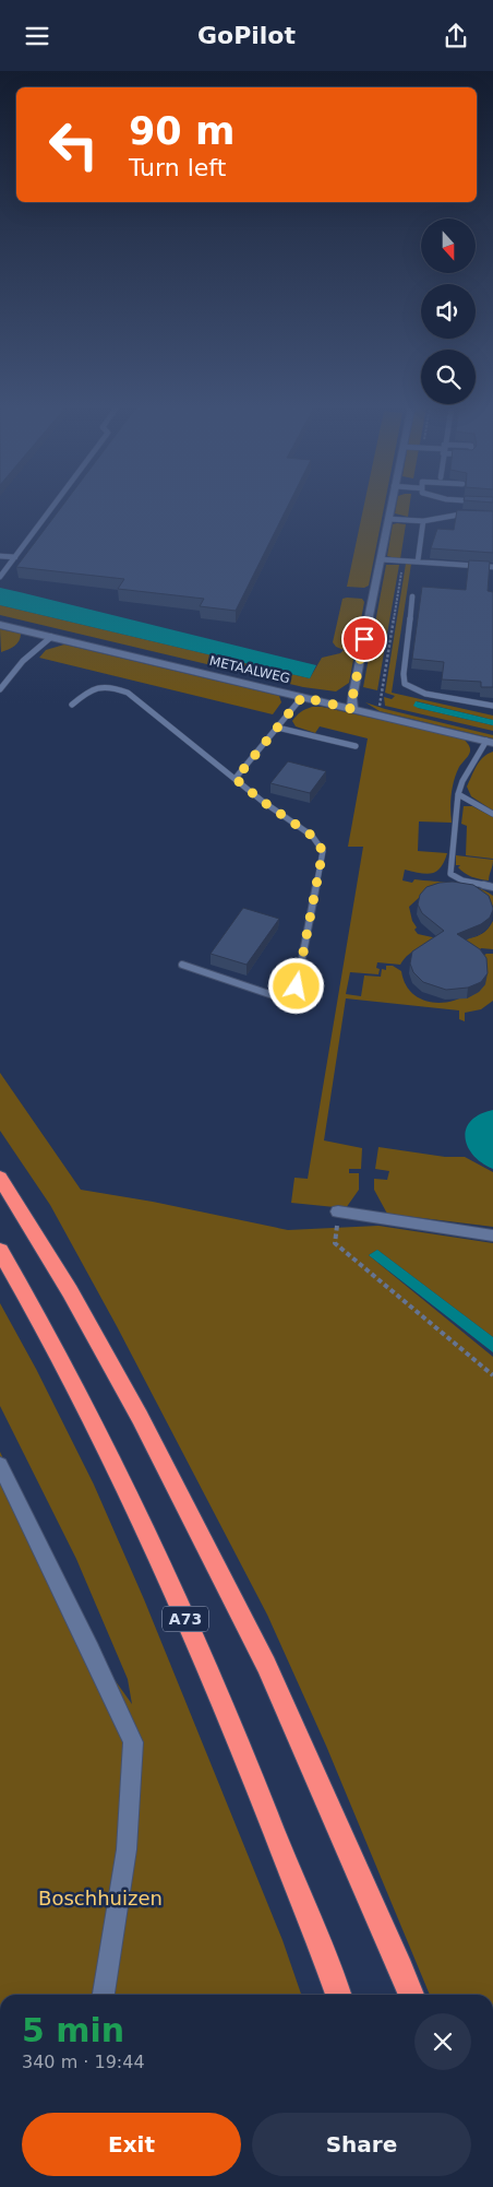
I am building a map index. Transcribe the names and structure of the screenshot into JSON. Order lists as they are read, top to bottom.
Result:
{
  "streets": {
    "highway": ["A73"],
    "street": ["METAALWEG"]
  },
  "parks": ["Boschhuizen"],
  "north": "bottom",
  "page": {
    "header": "GoPilot",
    "turn": ["90 m", "Turn left"],
    "heading": ["5 min", "340 m · 19:44"],
    "buttons": ["Exit", "Share"]
  }
}
